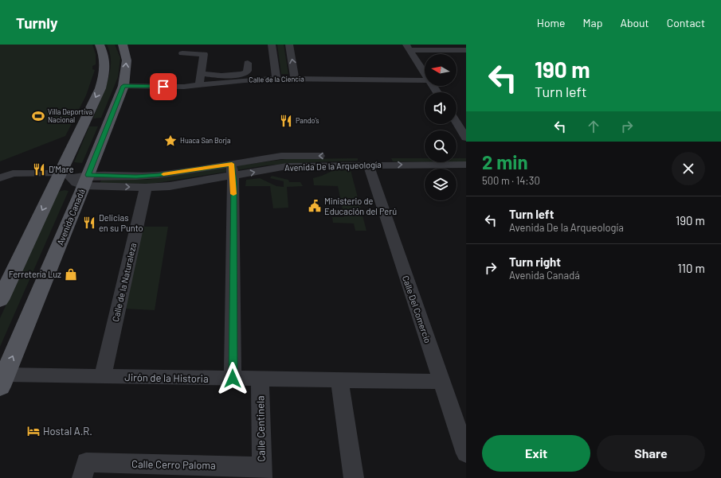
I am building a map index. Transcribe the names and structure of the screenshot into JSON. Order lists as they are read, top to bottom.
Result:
{
  "streets": {
    "main road": ["Avenida Canadá"],
    "street": [
      "Calle de la Ciencia",
      "Avenida De la Arqueología",
      "Calle de la Naturaleza",
      "Calle Del Comercio",
      "Jirón de la Historia",
      "Calle Centinela",
      "Calle Cerro Paloma"
    ]
  },
  "crossings": [
    ["Calle de la Ciencia", "Avenida Canadá"],
    ["Avenida De la Arqueología", "Avenida Canadá"],
    ["Avenida De la Arqueología", "Calle de la Naturaleza"],
    ["Avenida De la Arqueología", "Calle Del Comercio"],
    ["Avenida Canadá", "Jirón de la Historia"],
    ["Calle de la Naturaleza", "Jirón de la Historia"],
    ["Calle Del Comercio", "Jirón de la Historia"],
    ["Jirón de la Historia", "Calle Centinela"],
    ["Calle Centinela", "Calle Cerro Paloma"]
  ],
  "places": {
    "sports": ["Villa Deportiva Nacional"],
    "restaurant": ["Pando's", "D'Mare", "Delicias en su Punto"],
    "place": ["Huaca San Borja"],
    "public building": ["Ministerio de Educación del Perú"],
    "shop": ["Ferretería Luz"],
    "hotel": ["Hostal A.R."]
  },
  "north": "left",
  "page": {
    "header": "Turnly",
    "nav": [
      "Home",
      "Map",
      "About",
      "Contact"
    ],
    "turn": ["190 m", "Turn left"],
    "heading": ["2 min", "500 m · 14:30"],
    "list": [
      {
        "name": "Turn left",
        "note": "Avenida De la Arqueología",
        "value": "190 m"
      },
      {
        "name": "Turn right",
        "note": "Avenida Canadá",
        "value": "110 m"
      }
    ],
    "buttons": ["Exit", "Share"]
  }
}
